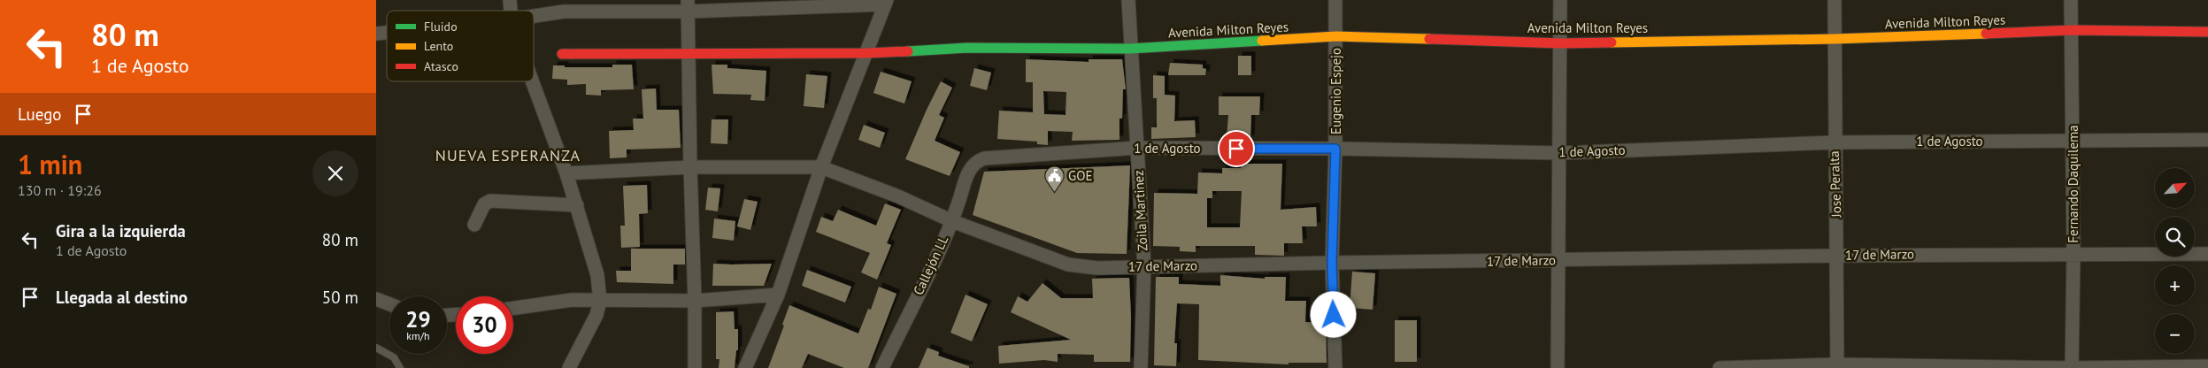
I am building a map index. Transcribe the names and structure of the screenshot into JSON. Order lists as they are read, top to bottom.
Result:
{
  "streets": {
    "street": [
      "Avenida Milton Reyes",
      "Eugenio Espejo",
      "1 de Agosto",
      "Jose Peralta",
      "Fernando Daquilema",
      "Zoila Martinez",
      "17 de Marzo",
      "Callejón LL"
    ]
  },
  "crossings": [
    ["Avenida Milton Reyes", "Eugenio Espejo"],
    ["Avenida Milton Reyes", "Jose Peralta"],
    ["Avenida Milton Reyes", "Fernando Daquilema"],
    ["Avenida Milton Reyes", "Zoila Martinez"],
    ["Eugenio Espejo", "1 de Agosto"],
    ["Eugenio Espejo", "17 de Marzo"],
    ["1 de Agosto", "Jose Peralta"],
    ["1 de Agosto", "Fernando Daquilema"],
    ["1 de Agosto", "Zoila Martinez"],
    ["1 de Agosto", "Callejón LL"],
    ["Jose Peralta", "17 de Marzo"],
    ["Fernando Daquilema", "17 de Marzo"],
    ["Zoila Martinez", "17 de Marzo"],
    ["17 de Marzo", "Callejón LL"]
  ],
  "districts": ["NUEVA ESPERANZA"],
  "places": {
    "public building": ["GOE"]
  },
  "legend": ["Fluido", "Lento", "Atasco"],
  "north": "top right",
  "page": {
    "turn": ["80 m", "1 de Agosto"],
    "then": "Luego",
    "heading": ["1 min", "130 m · 19:26"],
    "map_buttons": ["+", "−"],
    "list": [
      {
        "name": "Gira a la izquierda",
        "note": "1 de Agosto",
        "value": "80 m"
      },
      {
        "name": "Llegada al destino",
        "value": "50 m"
      }
    ],
    "speed": "29 km/h",
    "limit": "30"
  }
}
